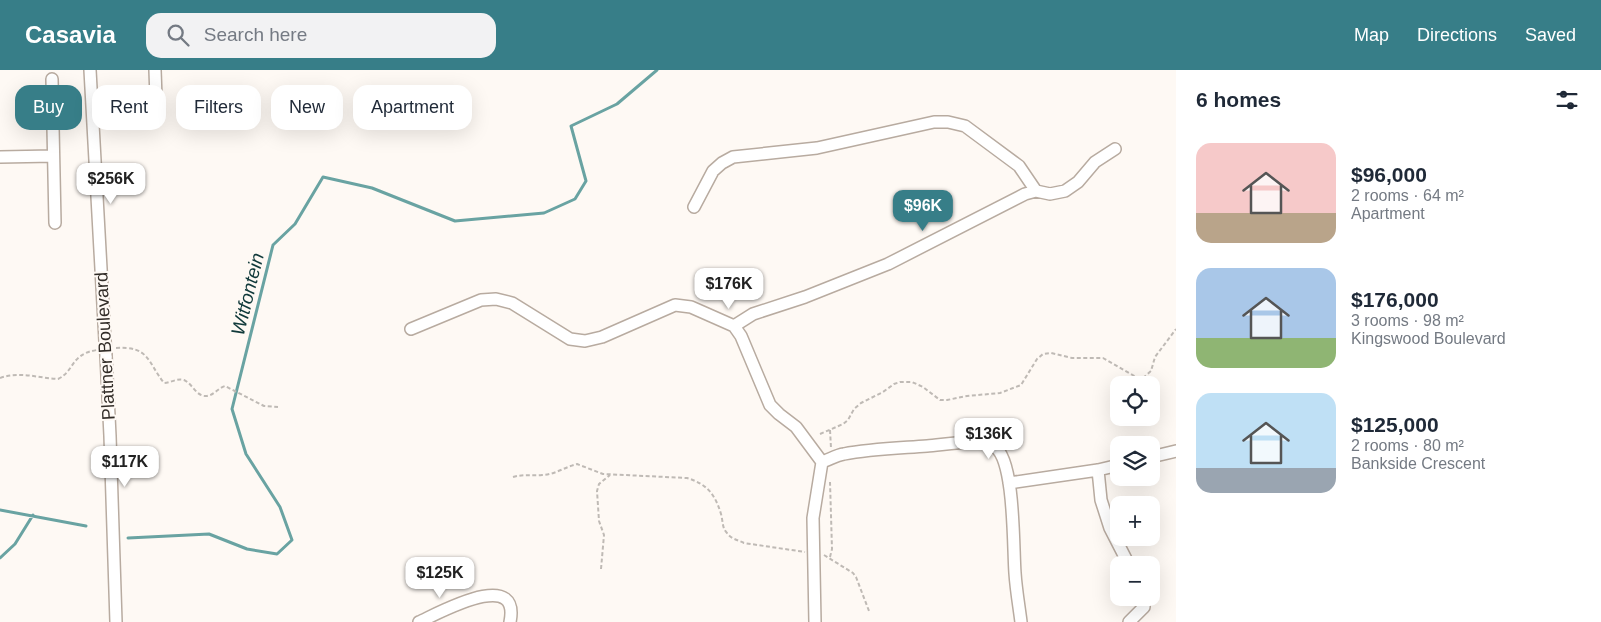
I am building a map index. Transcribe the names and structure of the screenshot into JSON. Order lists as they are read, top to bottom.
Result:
{
  "streets": {
    "street": ["Plattner Boulevard"]
  },
  "water": ["Witfontein"],
  "page": {
    "header": "Casavia",
    "search": "Search here",
    "nav": ["Map", "Directions", "Saved"],
    "heading": "6 homes",
    "chip": [
      "Buy",
      "Rent",
      "Filters",
      "New",
      "Apartment"
    ],
    "list": [
      {
        "name": "$96,000",
        "note": "2 rooms · 64 m² · Apartment"
      },
      {
        "name": "$176,000",
        "note": "3 rooms · 98 m² · Kingswood Boulevard"
      },
      {
        "name": "$125,000",
        "note": "2 rooms · 80 m² · Bankside Crescent"
      }
    ],
    "price": [
      "$256K",
      "$96K",
      "$176K",
      "$136K",
      "$117K",
      "$125K"
    ],
    "map_buttons": ["+", "−"]
  }
}
